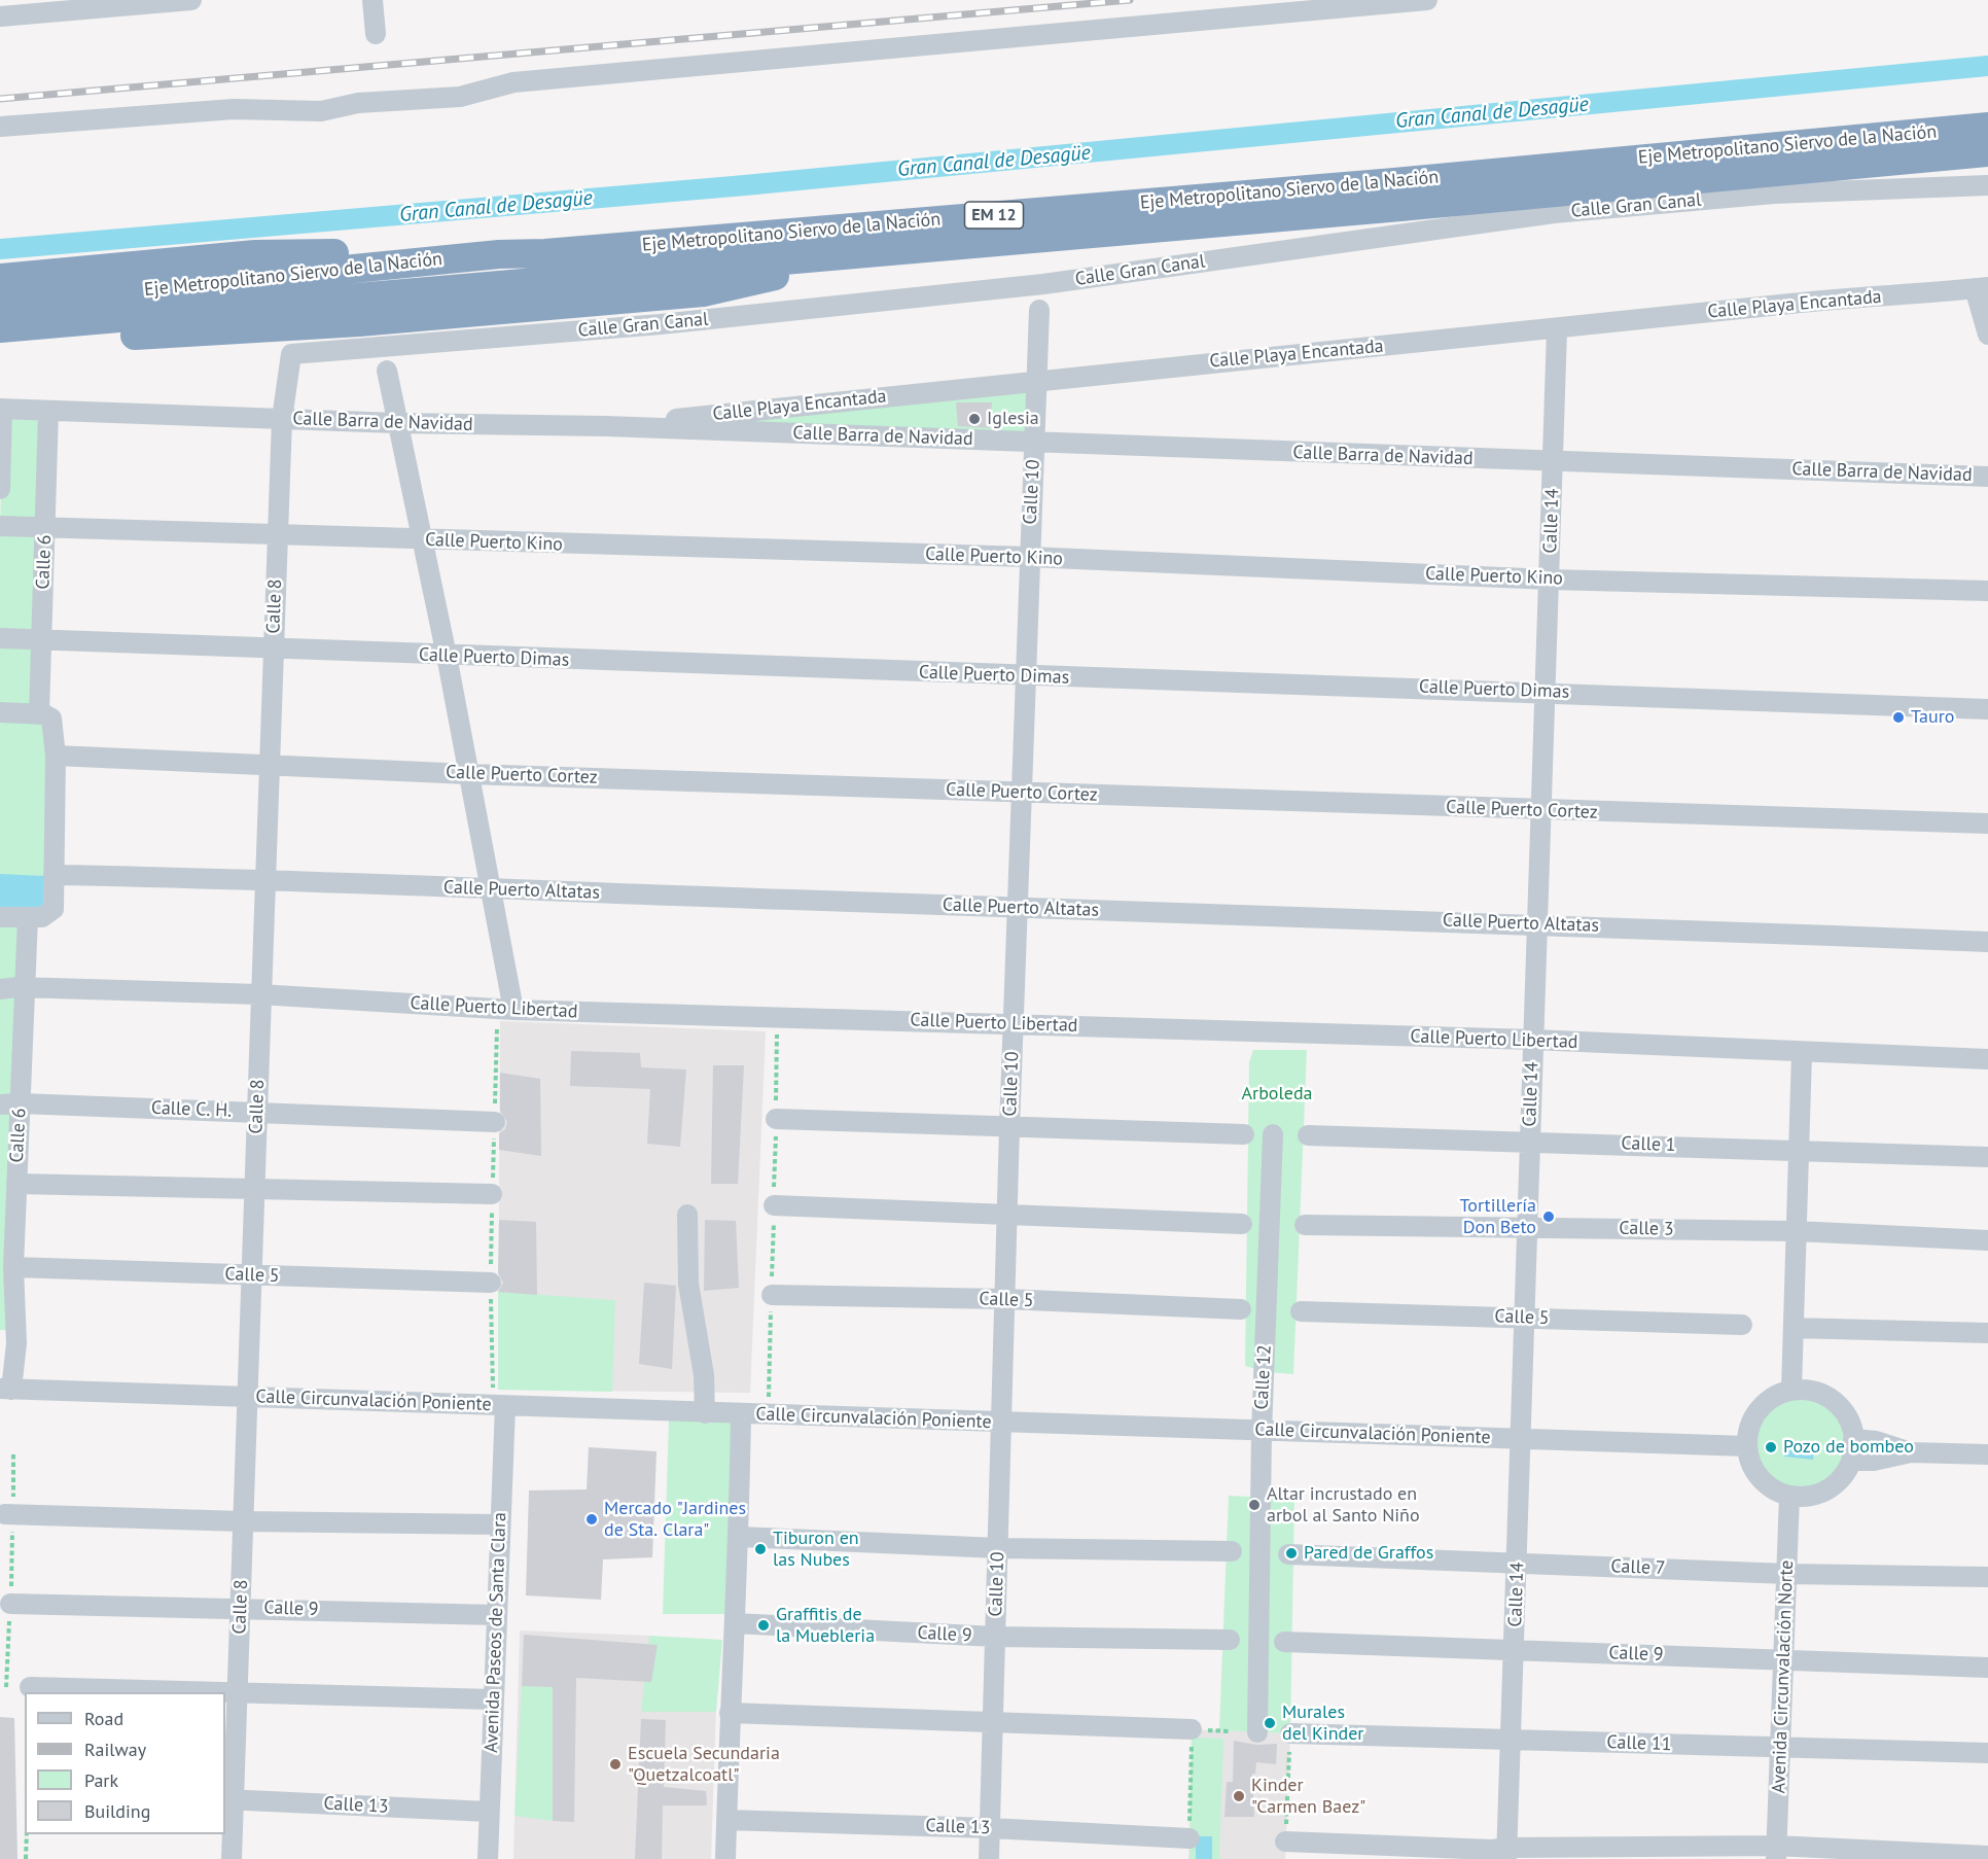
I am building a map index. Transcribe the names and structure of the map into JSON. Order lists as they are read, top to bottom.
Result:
{
  "streets": {
    "highway": ["Eje Metropolitano Siervo de la Nación", "EM 12"],
    "street": [
      "Calle Gran Canal",
      "Calle Playa Encantada",
      "Calle Barra de Navidad",
      "Calle 10",
      "Calle 14",
      "Calle Puerto Kino",
      "Calle 6",
      "Calle 8",
      "Calle Puerto Dimas",
      "Calle Puerto Cortez",
      "Calle Puerto Altatas",
      "Calle Puerto Libertad",
      "Calle C. H.",
      "Calle 1",
      "Calle 3",
      "Calle 5",
      "Calle 12",
      "Calle Circunvalación Poniente",
      "Calle 7",
      "Calle 9",
      "Avenida Paseos de Santa Clara",
      "Avenida Circunvalación Norte",
      "Calle 11",
      "Calle 13"
    ]
  },
  "crossings": [
    ["Calle Gran Canal", "Calle 8"],
    ["Calle Playa Encantada", "Calle Barra de Navidad"],
    ["Calle Playa Encantada", "Calle 10"],
    ["Calle Playa Encantada", "Calle 14"],
    ["Calle Barra de Navidad", "Calle 10"],
    ["Calle Barra de Navidad", "Calle 14"],
    ["Calle Barra de Navidad", "Calle 6"],
    ["Calle Barra de Navidad", "Calle 8"],
    ["Calle 10", "Calle Puerto Kino"],
    ["Calle 10", "Calle Puerto Dimas"],
    ["Calle 10", "Calle Puerto Cortez"],
    ["Calle 10", "Calle Puerto Altatas"],
    ["Calle 10", "Calle Puerto Libertad"],
    ["Calle 10", "Calle 5"],
    ["Calle 10", "Calle Circunvalación Poniente"],
    ["Calle 10", "Calle 9"],
    ["Calle 10", "Calle 13"],
    ["Calle 14", "Calle Puerto Kino"],
    ["Calle 14", "Calle Puerto Dimas"],
    ["Calle 14", "Calle Puerto Cortez"],
    ["Calle 14", "Calle Puerto Altatas"],
    ["Calle 14", "Calle Puerto Libertad"],
    ["Calle 14", "Calle 1"],
    ["Calle 14", "Calle 3"],
    ["Calle 14", "Calle 5"],
    ["Calle 14", "Calle Circunvalación Poniente"],
    ["Calle 14", "Calle 7"],
    ["Calle 14", "Calle 9"],
    ["Calle 14", "Calle 11"],
    ["Calle Puerto Kino", "Calle 6"],
    ["Calle Puerto Kino", "Calle 8"],
    ["Calle 6", "Calle Puerto Dimas"],
    ["Calle 6", "Calle Puerto Cortez"],
    ["Calle 6", "Calle Puerto Altatas"],
    ["Calle 6", "Calle Puerto Libertad"],
    ["Calle 6", "Calle C. H."],
    ["Calle 6", "Calle 5"],
    ["Calle 6", "Calle Circunvalación Poniente"],
    ["Calle 8", "Calle Puerto Dimas"],
    ["Calle 8", "Calle Puerto Cortez"],
    ["Calle 8", "Calle Puerto Altatas"],
    ["Calle 8", "Calle Puerto Libertad"],
    ["Calle 8", "Calle C. H."],
    ["Calle 8", "Calle 5"],
    ["Calle 8", "Calle Circunvalación Poniente"],
    ["Calle 8", "Calle 9"],
    ["Calle 8", "Calle 13"],
    ["Calle 12", "Calle Circunvalación Poniente"],
    ["Calle Circunvalación Poniente", "Avenida Paseos de Santa Clara"],
    ["Calle Circunvalación Poniente", "Avenida Circunvalación Norte"],
    ["Calle 7", "Avenida Circunvalación Norte"],
    ["Calle 9", "Avenida Paseos de Santa Clara"],
    ["Calle 9", "Avenida Circunvalación Norte"],
    ["Avenida Paseos de Santa Clara", "Calle 13"],
    ["Avenida Circunvalación Norte", "Calle 11"]
  ],
  "water": ["Gran Canal de Desagüe"],
  "parks": ["Arboleda"],
  "places": [
    "Iglesia",
    "Tauro",
    "Tortillería Don Beto",
    "Pozo de bombeo",
    "Altar incrustado en arbol al Santo Niño",
    "Mercado \"Jardines de Sta. Clara\"",
    "Tiburon en las Nubes",
    "Pared de Graffos",
    "Graffitis de la Muebleria",
    "Murales del Kinder",
    "Escuela Secundaria \"Quetzalcoatl\"",
    "Kinder \"Carmen Baez\""
  ],
  "legend": [
    "Road",
    "Railway",
    "Park",
    "Building"
  ]
}
